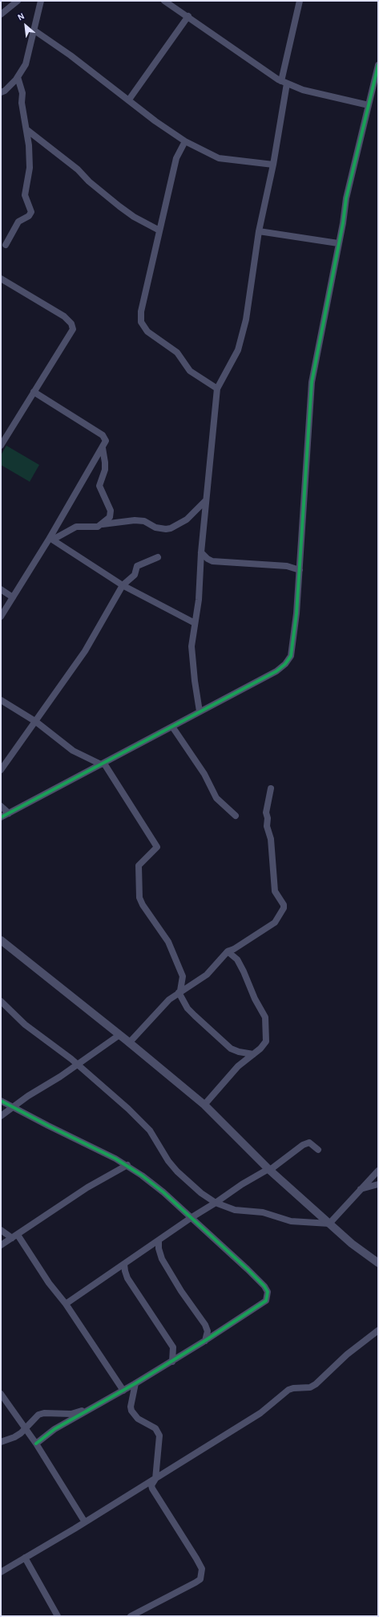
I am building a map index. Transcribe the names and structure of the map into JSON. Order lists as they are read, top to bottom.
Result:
{
  "north": "top left"
}
